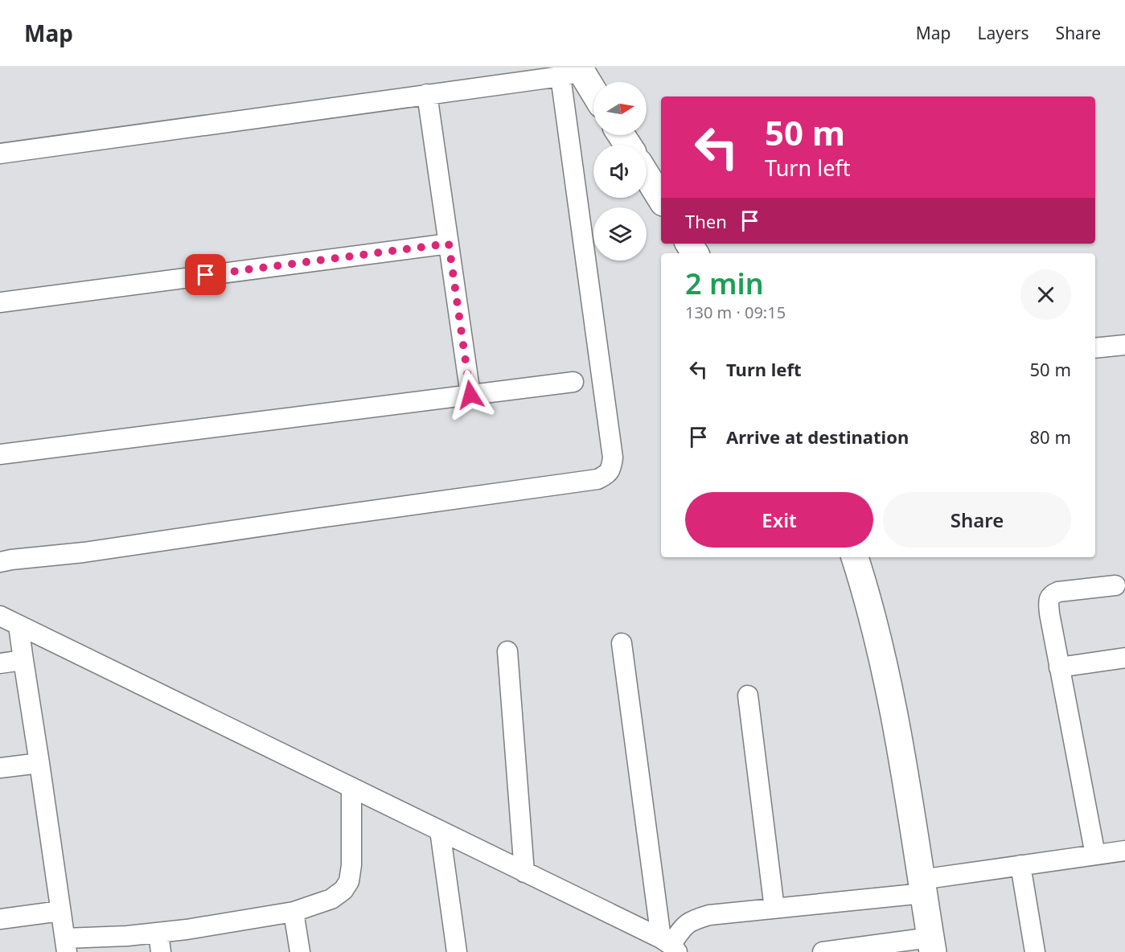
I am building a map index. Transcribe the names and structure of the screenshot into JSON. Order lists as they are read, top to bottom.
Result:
{
  "north": "right",
  "page": {
    "header": "Map",
    "nav": ["Map", "Layers", "Share"],
    "turn": ["50 m", "Turn left"],
    "then": "Then",
    "heading": ["2 min", "130 m · 09:15"],
    "list": [
      {
        "name": "Turn left",
        "value": "50 m"
      },
      {
        "name": "Arrive at destination",
        "value": "80 m"
      }
    ],
    "buttons": ["Exit", "Share"]
  }
}
